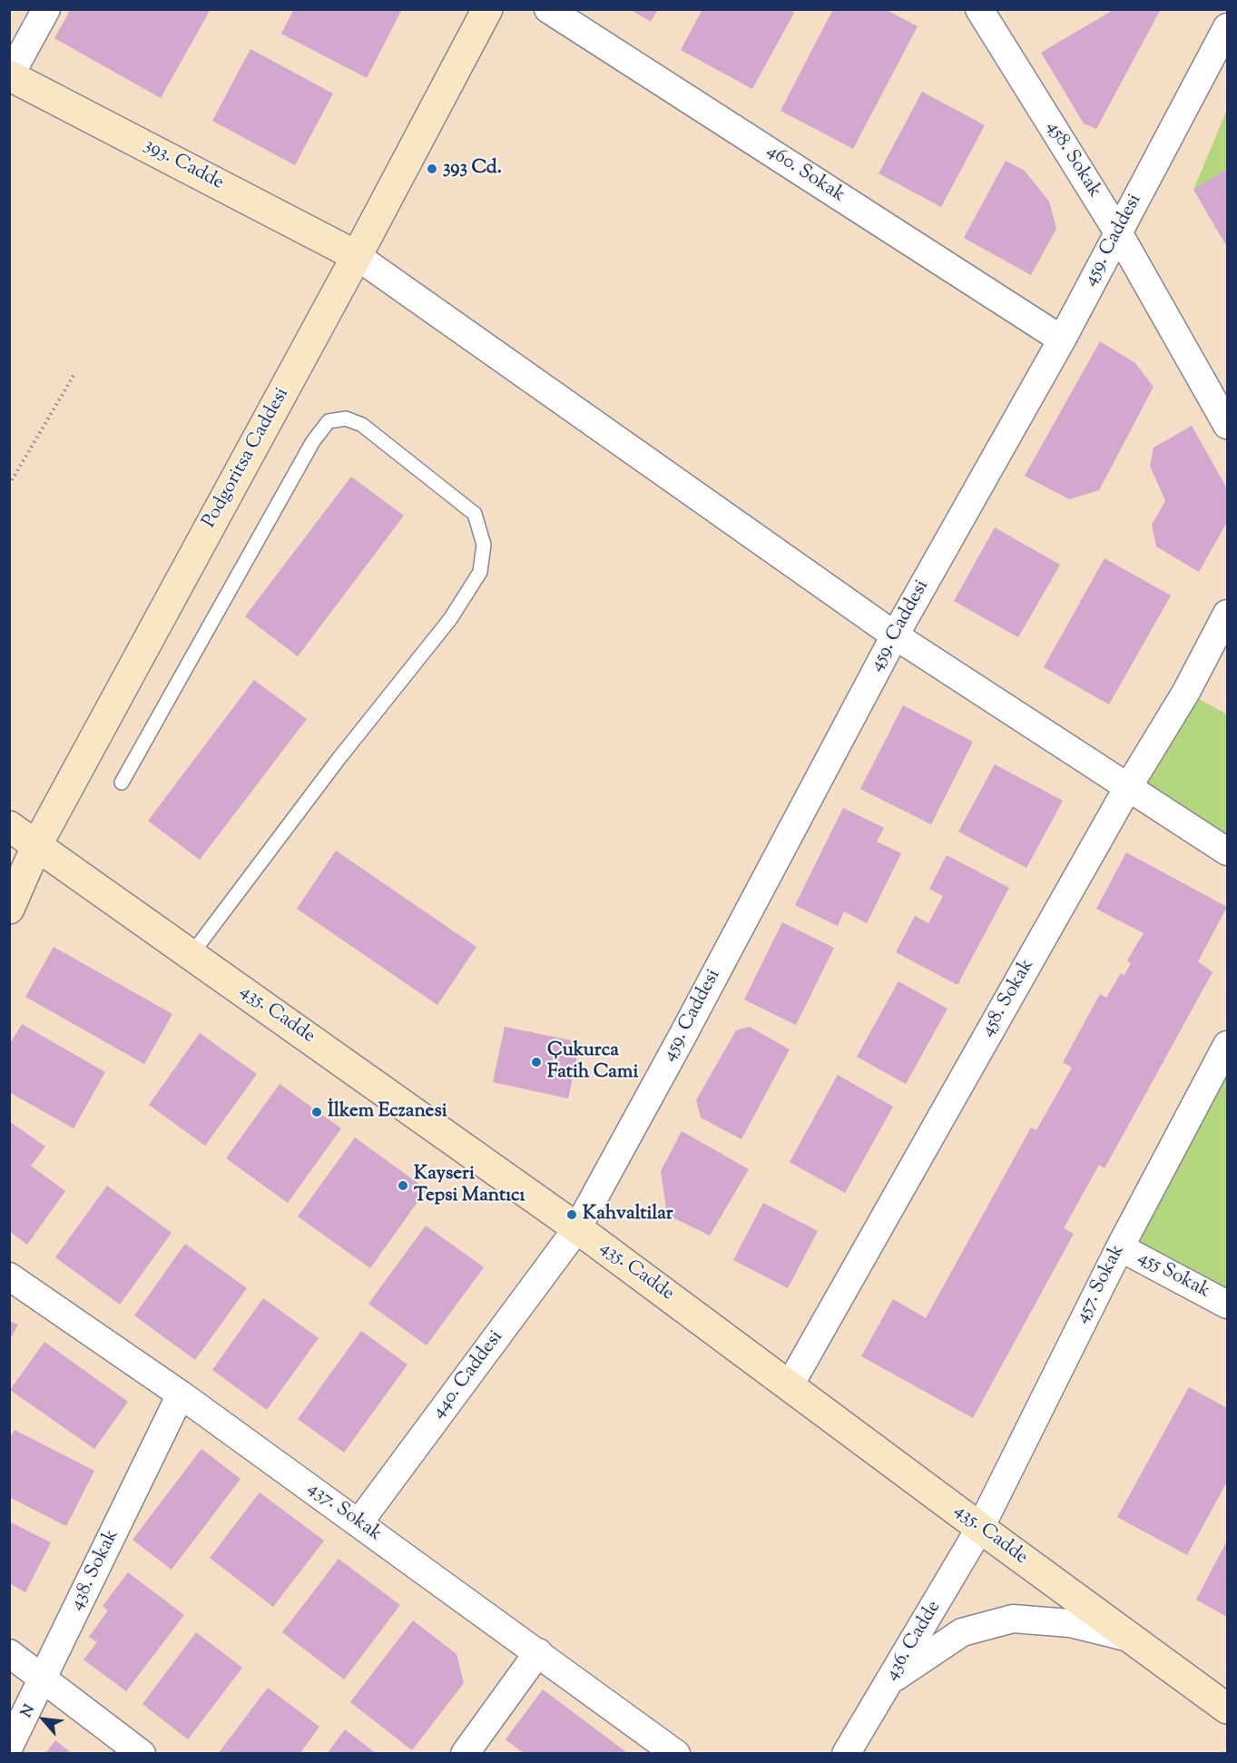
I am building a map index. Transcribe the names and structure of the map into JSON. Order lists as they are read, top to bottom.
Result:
{
  "streets": {
    "street": [
      "458. Sokak",
      "393. Cadde",
      "460. Sokak",
      "459. Caddesi",
      "Podgoritsa Caddesi",
      "435. Cadde",
      "455 Sokak",
      "457. Sokak",
      "440. Caddesi",
      "437. Sokak",
      "438. Sokak",
      "436. Cadde"
    ]
  },
  "crossings": [
    ["458. Sokak", "459. Caddesi"],
    ["458. Sokak", "435. Cadde"],
    ["393. Cadde", "Podgoritsa Caddesi"],
    ["460. Sokak", "459. Caddesi"],
    ["459. Caddesi", "435. Cadde"],
    ["459. Caddesi", "440. Caddesi"],
    ["Podgoritsa Caddesi", "435. Cadde"],
    ["435. Cadde", "457. Sokak"],
    ["435. Cadde", "440. Caddesi"],
    ["435. Cadde", "436. Cadde"],
    ["455 Sokak", "457. Sokak"],
    ["457. Sokak", "436. Cadde"],
    ["440. Caddesi", "437. Sokak"],
    ["437. Sokak", "438. Sokak"]
  ],
  "places": [
    "393 Cd.",
    "Çukurca Fatih Cami",
    "İlkem Eczanesi",
    "Kayseri Tepsi Mantıcı",
    "Kahvaltilar"
  ],
  "north": "top left"
}
